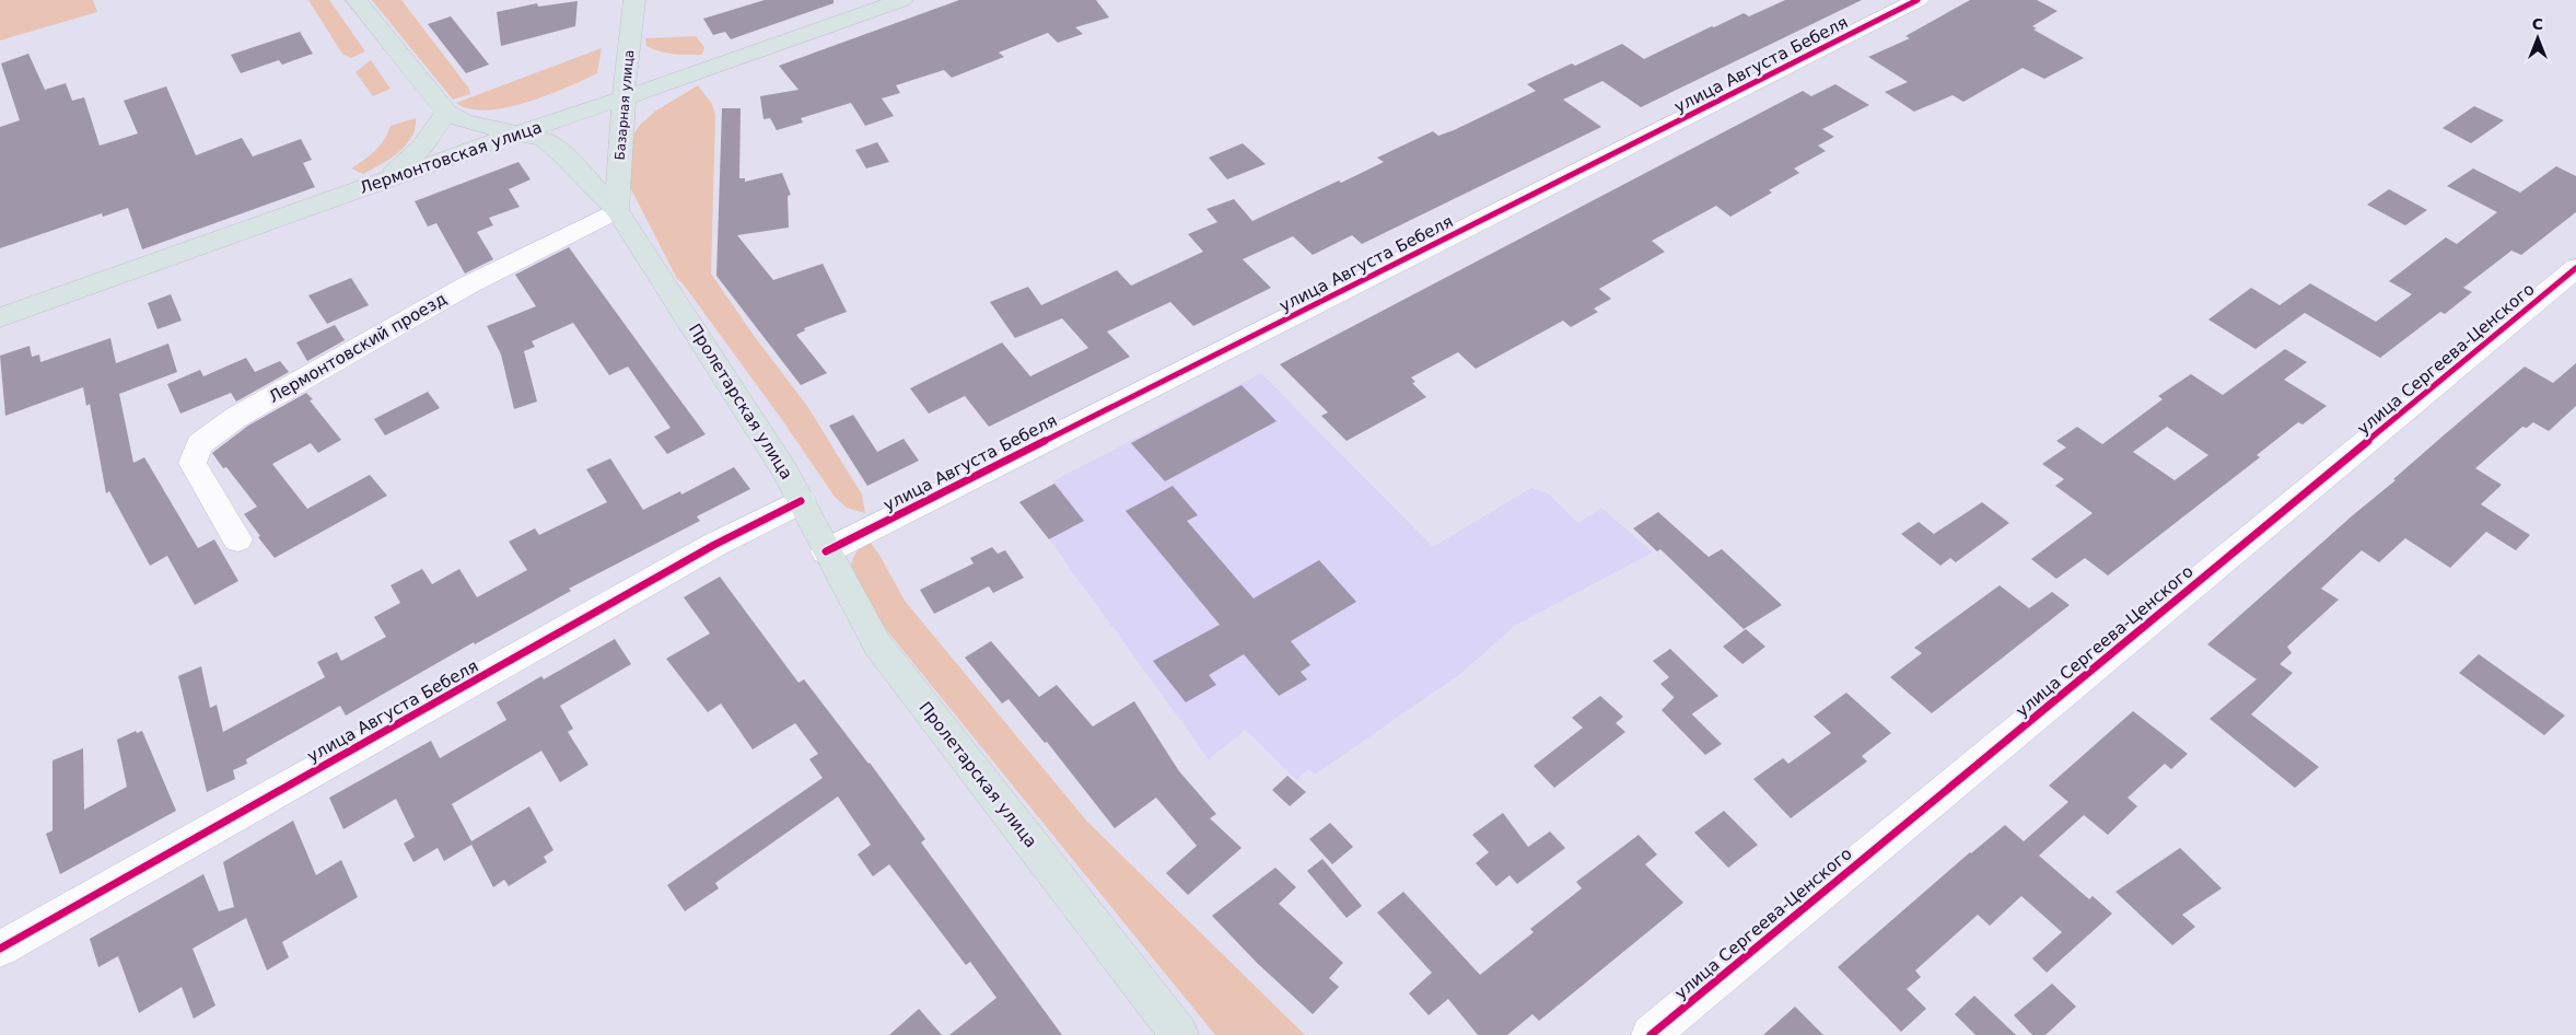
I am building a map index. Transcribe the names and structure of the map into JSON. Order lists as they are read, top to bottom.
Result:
{
  "streets": {
    "main road": ["Базарная улица", "Лермонтовская улица", "Пролетарская улица"],
    "street": ["улица Августа Бебеля", "Лермонтовский проезд", "улица Сергеева-Ценского"]
  },
  "crossings": [
    ["улица Августа Бебеля", "Пролетарская улица"],
    ["Базарная улица", "Лермонтовская улица"],
    ["Базарная улица", "Лермонтовский проезд"],
    ["Базарная улица", "Пролетарская улица"],
    ["Лермонтовская улица", "Пролетарская улица"],
    ["Лермонтовский проезд", "Пролетарская улица"]
  ],
  "north": "top"
}
